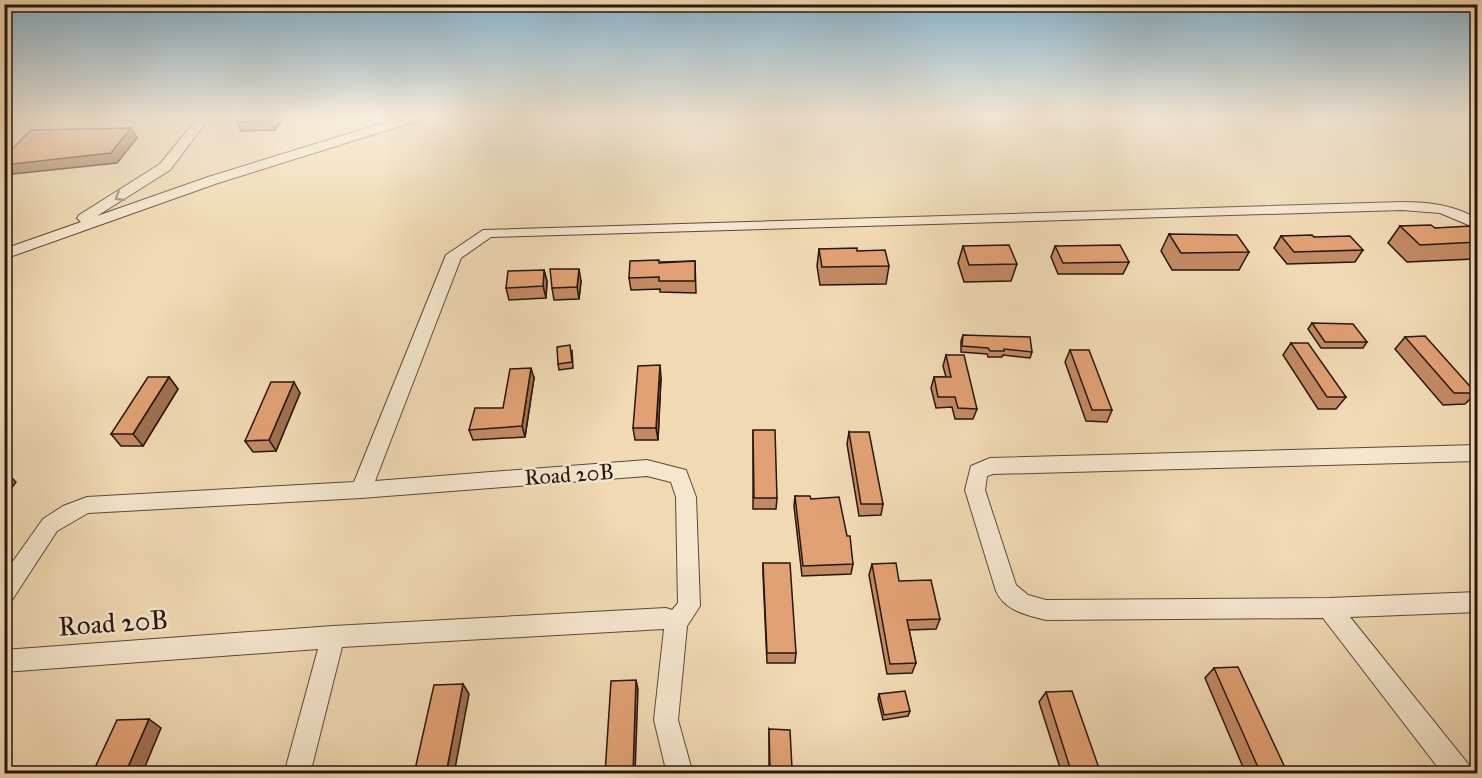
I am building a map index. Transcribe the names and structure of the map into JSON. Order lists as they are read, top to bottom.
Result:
{
  "streets": {
    "street": ["Road 20B"]
  }
}
